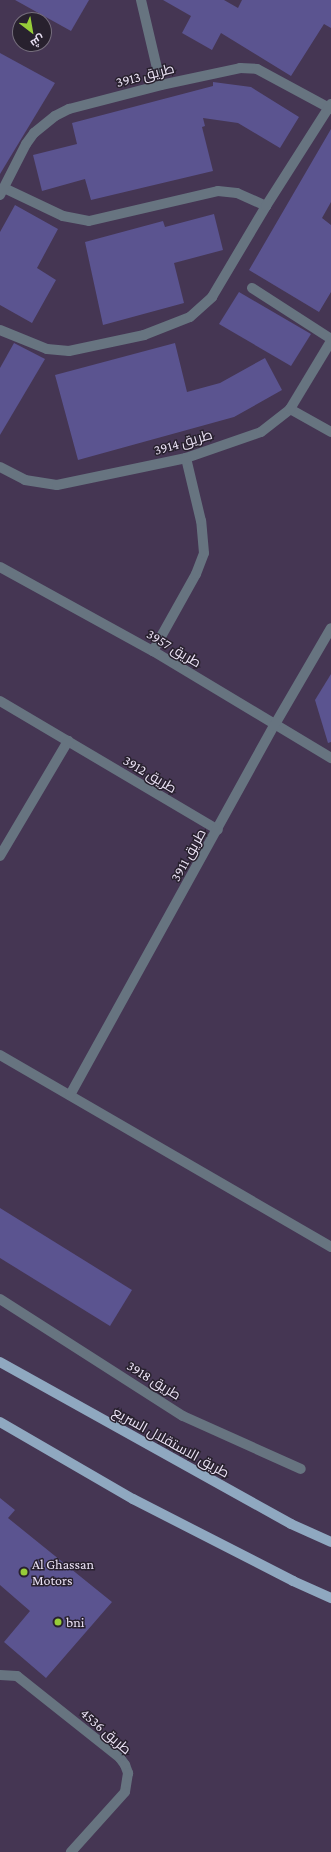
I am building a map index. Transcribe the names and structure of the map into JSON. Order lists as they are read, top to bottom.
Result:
{
  "streets": {
    "main road": ["طريق الاستقلال السريع"],
    "street": [
      "طريق 3913",
      "طريق 3914",
      "طريق 3957",
      "طريق 3912",
      "طريق 3911",
      "طريق 3918",
      "طريق 4536"
    ]
  },
  "crossings": [
    ["طريق 3957", "طريق 3911"],
    ["طريق 3912", "طريق 3911"]
  ],
  "places": ["Al Ghassan Motors", "bni"],
  "north": "bottom right"
}
